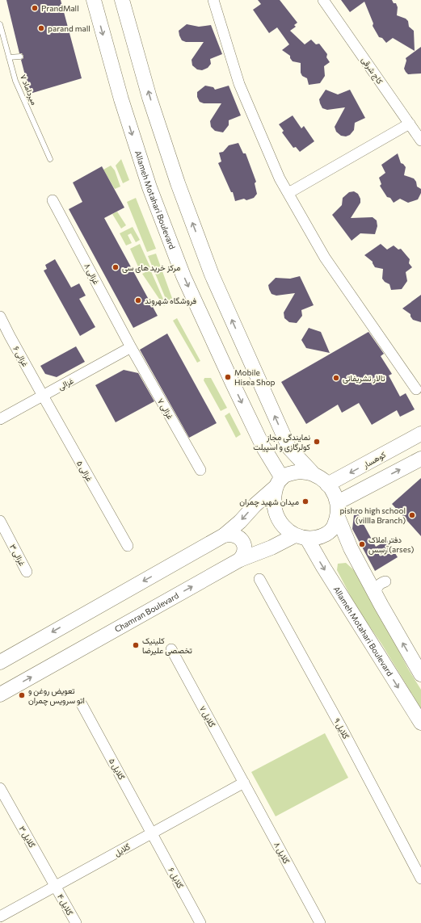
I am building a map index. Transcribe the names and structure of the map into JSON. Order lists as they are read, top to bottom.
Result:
{
  "streets": {
    "main road": ["Allameh Motahari Boulevard", "کوهسار", "Chamran Boulevard"],
    "street": [
      "کاج شرقی",
      "غزالی ۸",
      "غزالی ۶",
      "غزالی",
      "غزالی ۷",
      "غزالی ۵",
      "غزالی ۳",
      "گلایل ۷",
      "گلایل ۹",
      "گلایل ۵",
      "گلایل ۳",
      "گلایل",
      "گلایل ۸",
      "گلایل ۶",
      "گلایل ۴"
    ],
    "lane": ["میرداماد ۷"]
  },
  "crossings": [
    ["Allameh Motahari Boulevard", "کوهسار"],
    ["Allameh Motahari Boulevard", "Chamran Boulevard"],
    ["غزالی ۸", "غزالی"],
    ["غزالی ۸", "غزالی ۷"],
    ["غزالی ۶", "غزالی"],
    ["غزالی ۶", "غزالی ۵"],
    ["غزالی", "غزالی ۷"],
    ["غزالی", "غزالی ۵"],
    ["کوهسار", "Chamran Boulevard"],
    ["گلایل ۷", "گلایل"],
    ["گلایل ۷", "گلایل ۸"],
    ["گلایل ۵", "گلایل"],
    ["گلایل ۵", "گلایل ۶"],
    ["گلایل ۳", "گلایل"],
    ["گلایل ۳", "گلایل ۴"],
    ["گلایل", "گلایل ۸"],
    ["گلایل", "گلایل ۶"],
    ["گلایل", "گلایل ۴"]
  ],
  "places": [
    "PrandMall",
    "parand mall",
    "مرکز خرید های سی",
    "فروشگاه شهروند",
    "Mobile Hisea Shop",
    "تالار تشریفاتی",
    "نمایندگی مجاز کولرگازی و اسپیلت",
    "میدان شهید چمران",
    "pishro high school (villla Branch)",
    "دفتر املاک آرسِس(arses)",
    "کلینیک تخصصی علیرضا",
    "تعویض روغن و اتو سرویس چمران"
  ]
}
